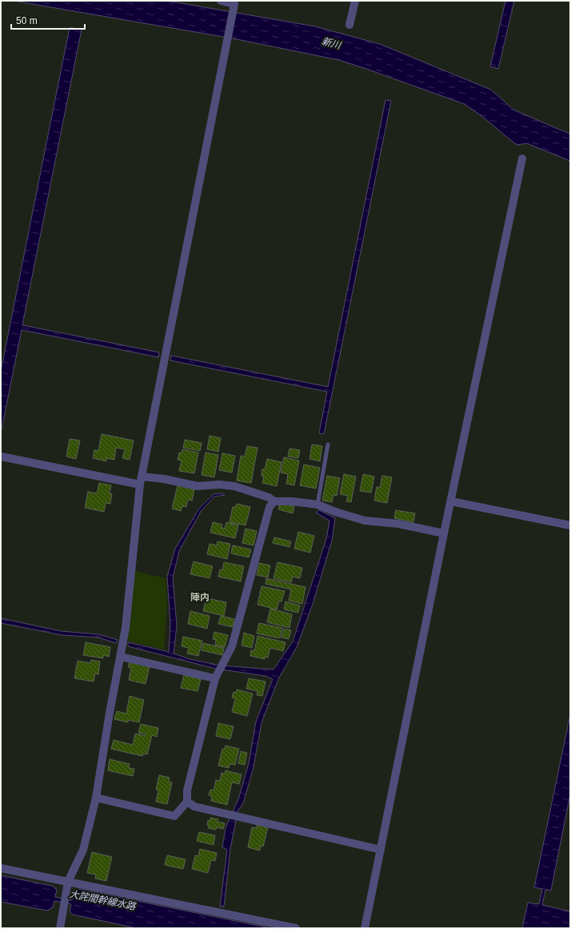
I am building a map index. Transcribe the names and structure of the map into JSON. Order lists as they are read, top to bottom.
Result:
{
  "districts": ["陣内"],
  "water": ["新川", "大詫間幹線水路"],
  "scale_bar": "50 m"
}
